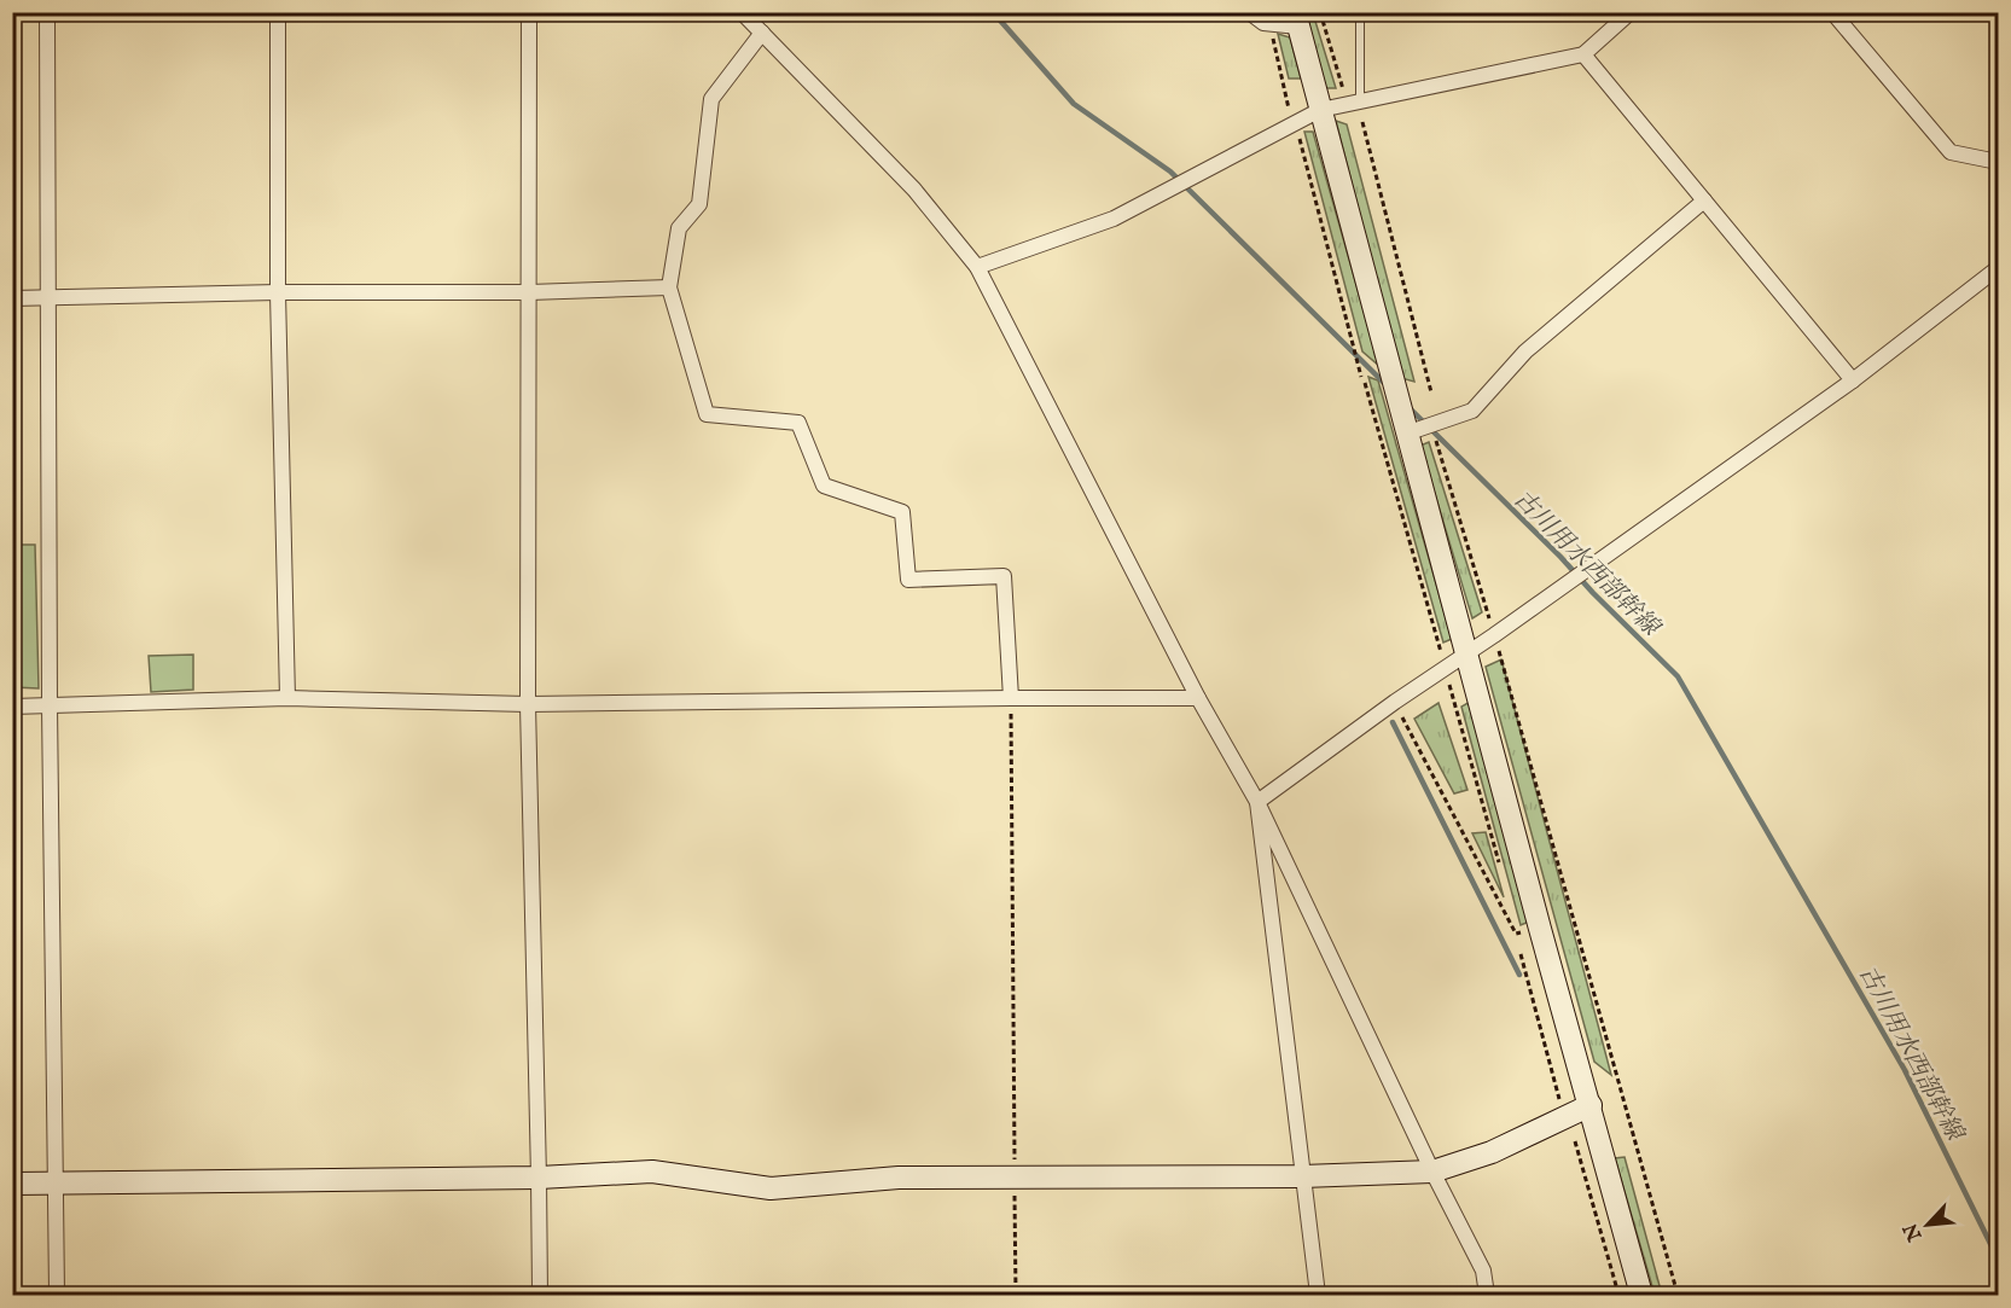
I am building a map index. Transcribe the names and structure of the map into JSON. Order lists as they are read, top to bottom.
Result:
{
  "water": ["古川用水西部幹線"],
  "north": "bottom left"
}
